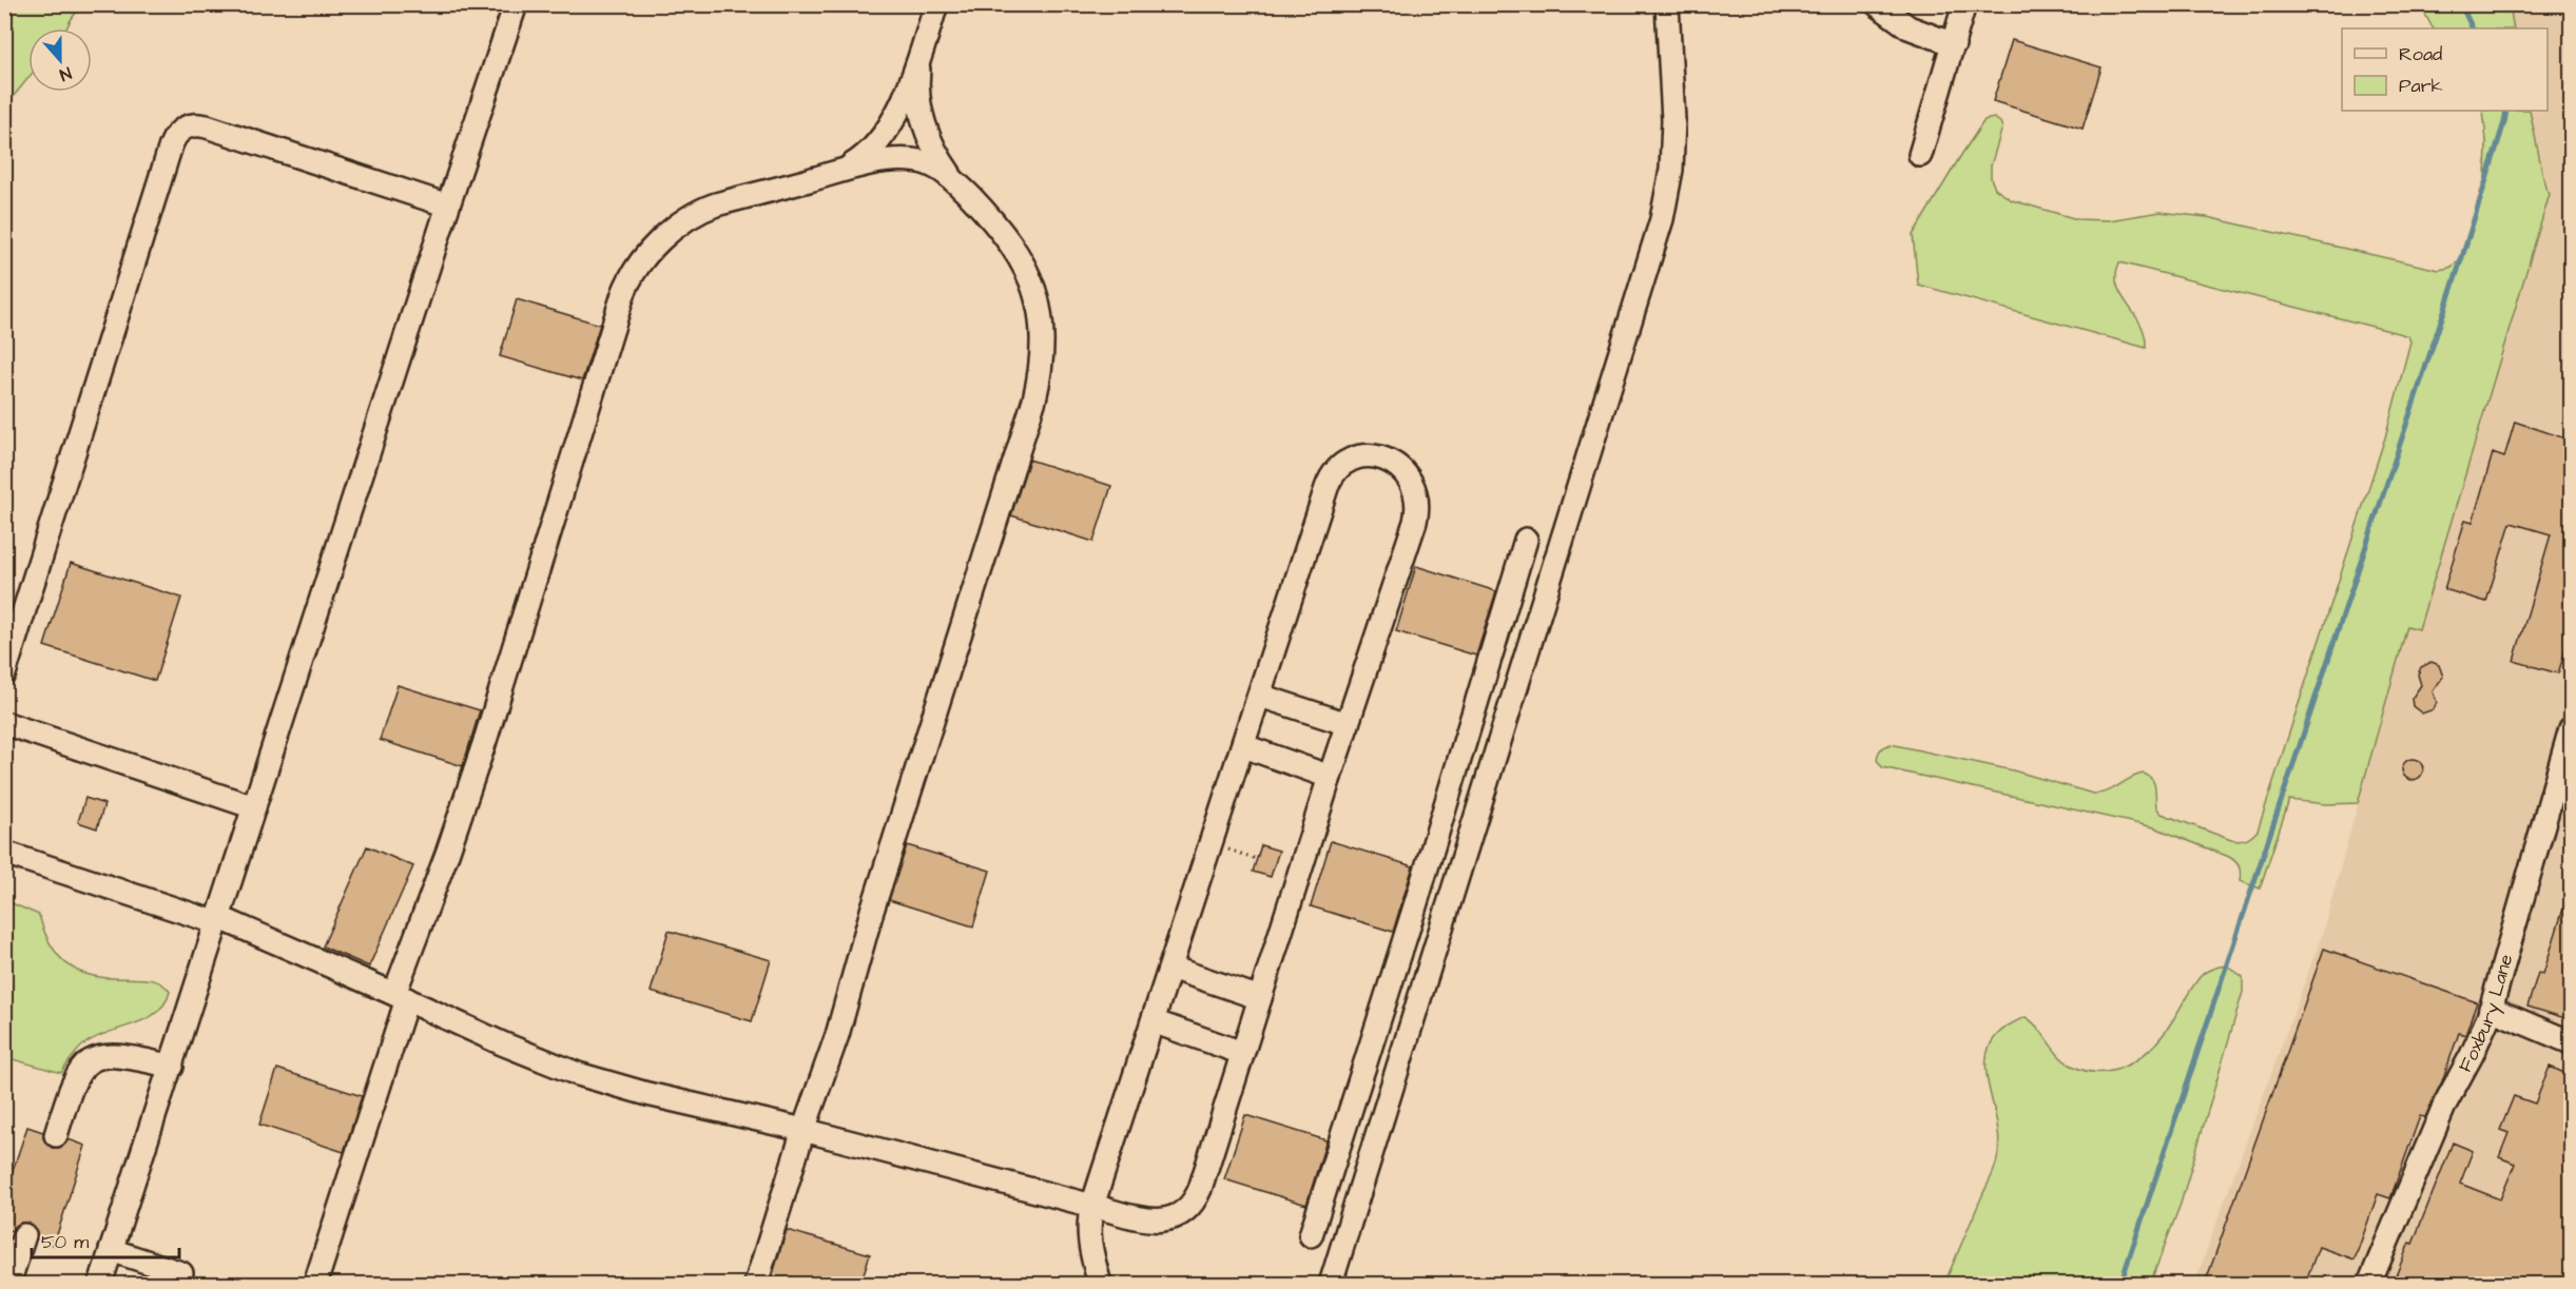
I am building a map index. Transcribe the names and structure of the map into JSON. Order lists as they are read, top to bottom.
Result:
{
  "streets": {
    "lane": ["Foxbury Lane"]
  },
  "legend": ["Road", "Park"],
  "scale_bar": "50 m",
  "north": "bottom"
}
